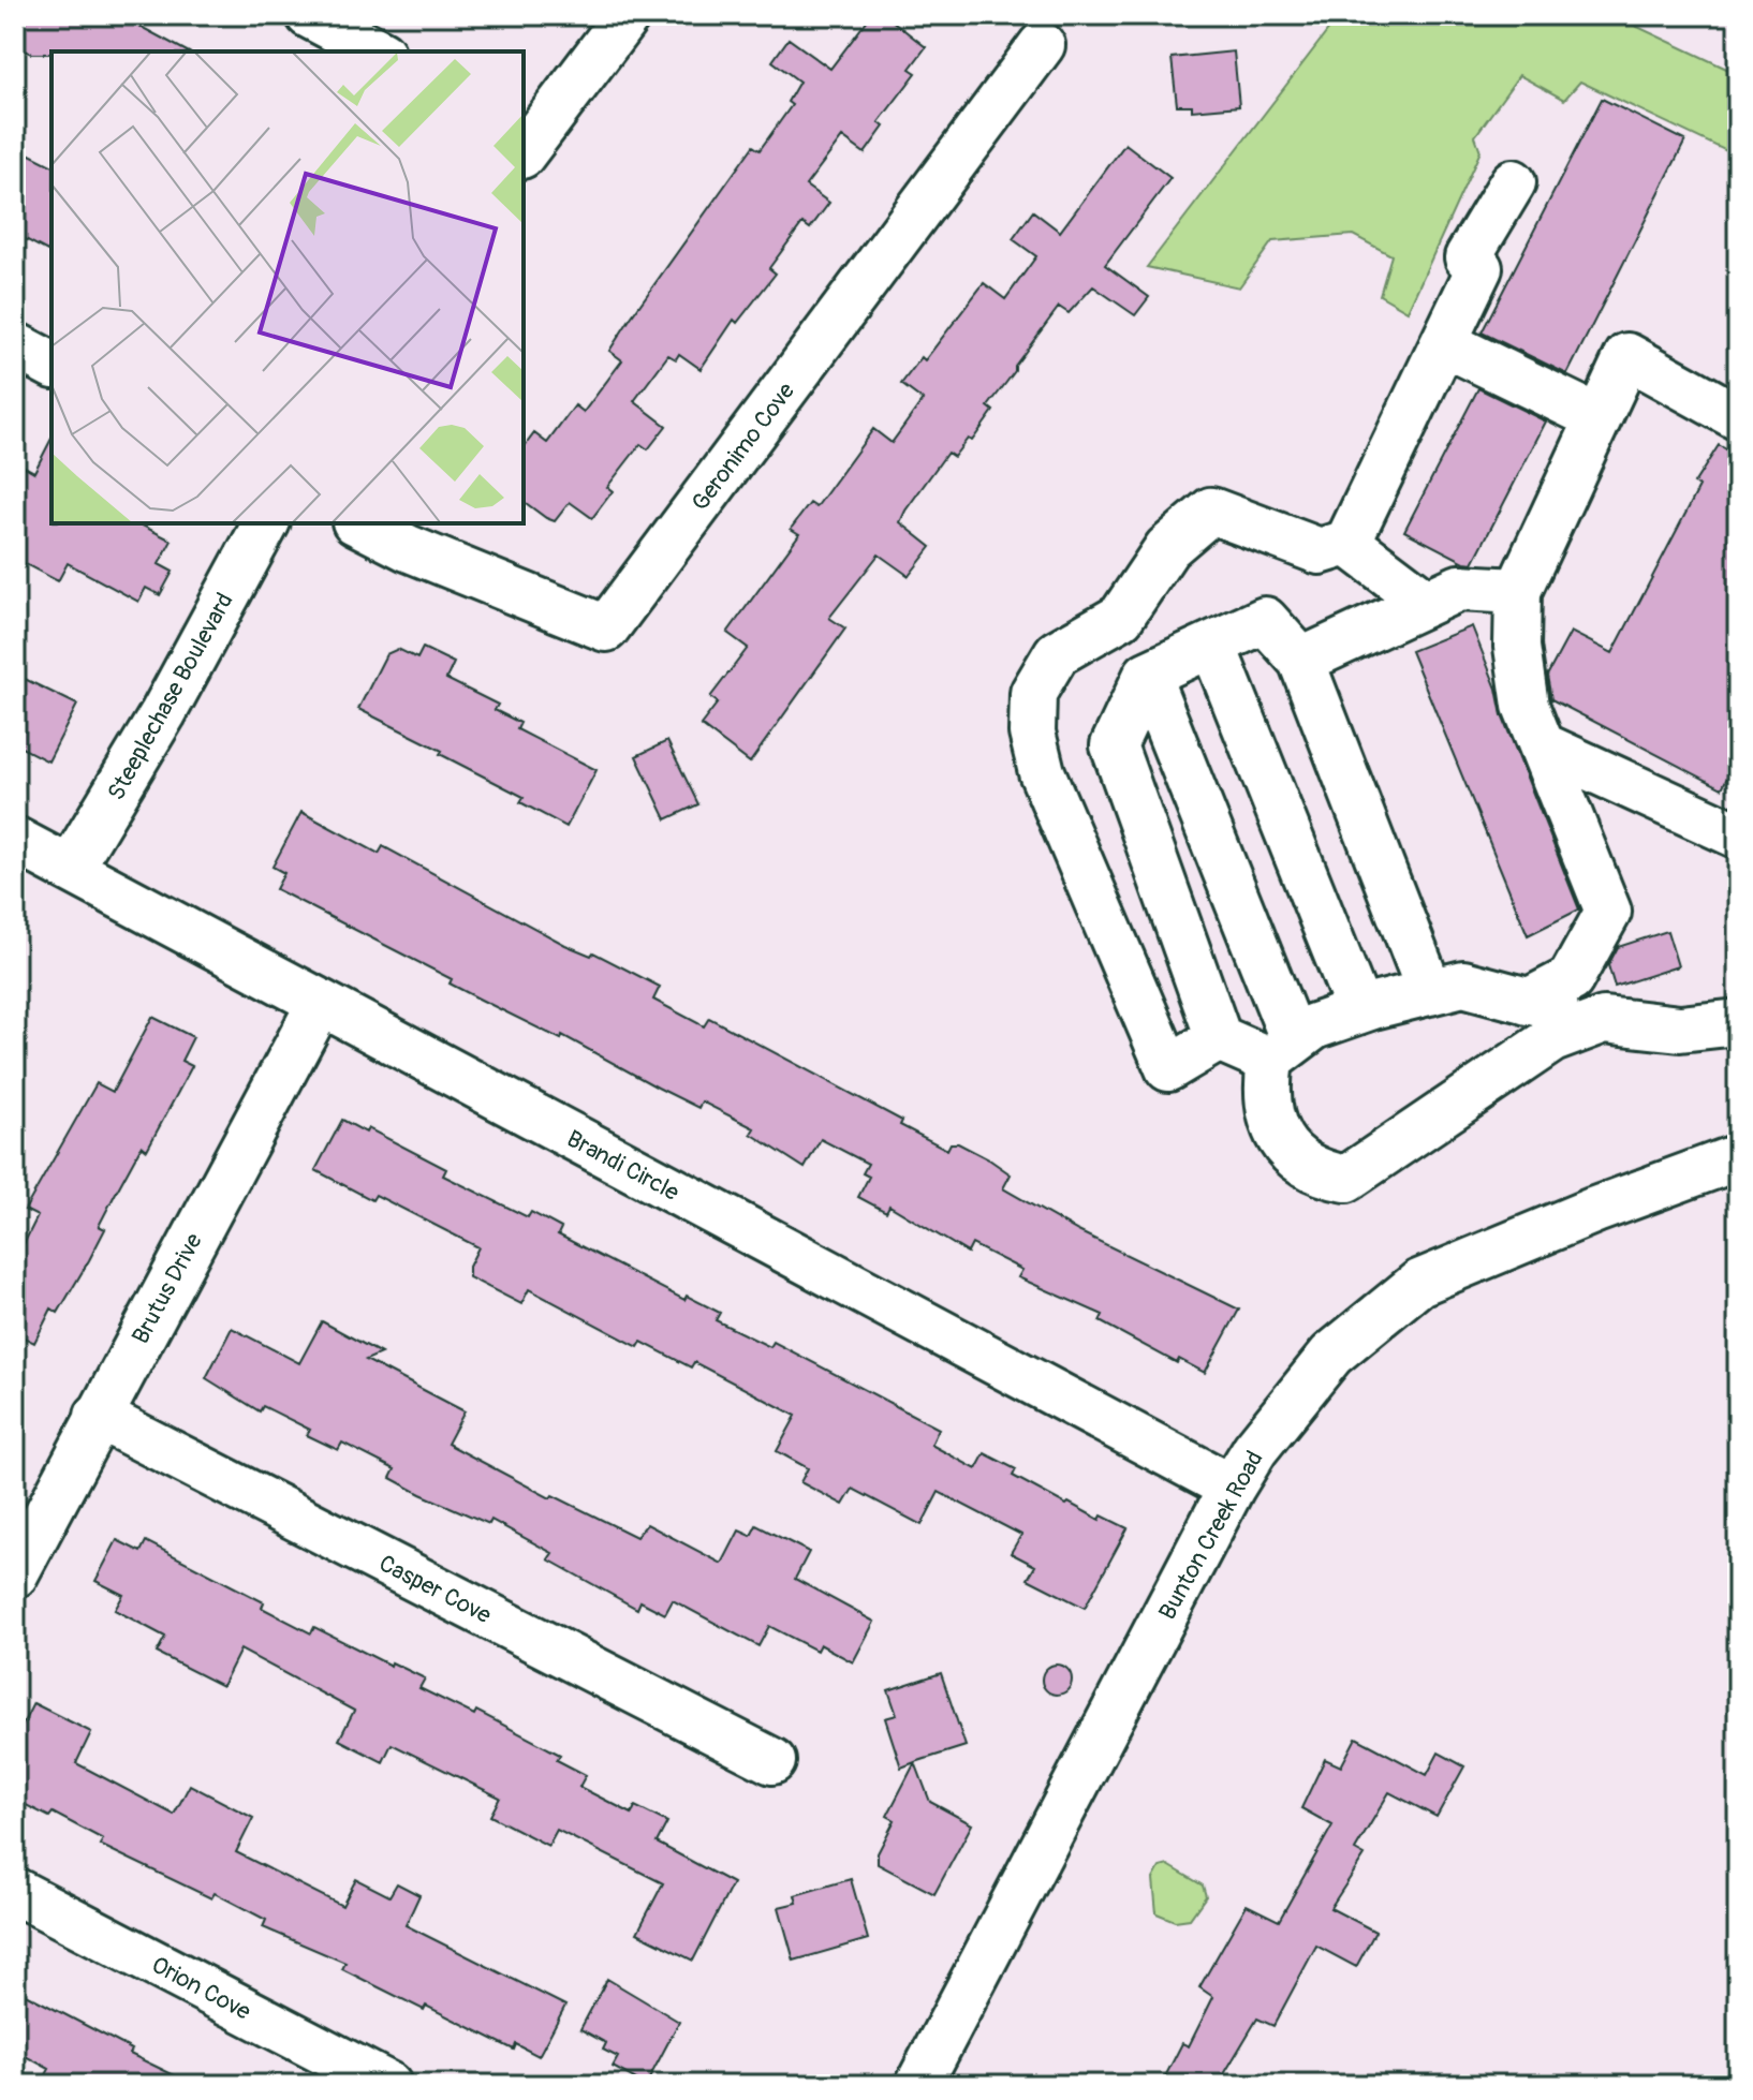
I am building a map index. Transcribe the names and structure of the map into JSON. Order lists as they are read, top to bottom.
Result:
{
  "streets": {
    "street": [
      "Geronimo Cove",
      "Steeplechase Boulevard",
      "Brandi Circle",
      "Brutus Drive",
      "Bunton Creek Road",
      "Casper Cove",
      "Orion Cove"
    ]
  },
  "crossings": [
    ["Steeplechase Boulevard", "Brandi Circle"],
    ["Brandi Circle", "Brutus Drive"],
    ["Brandi Circle", "Bunton Creek Road"],
    ["Brutus Drive", "Casper Cove"]
  ]
}
